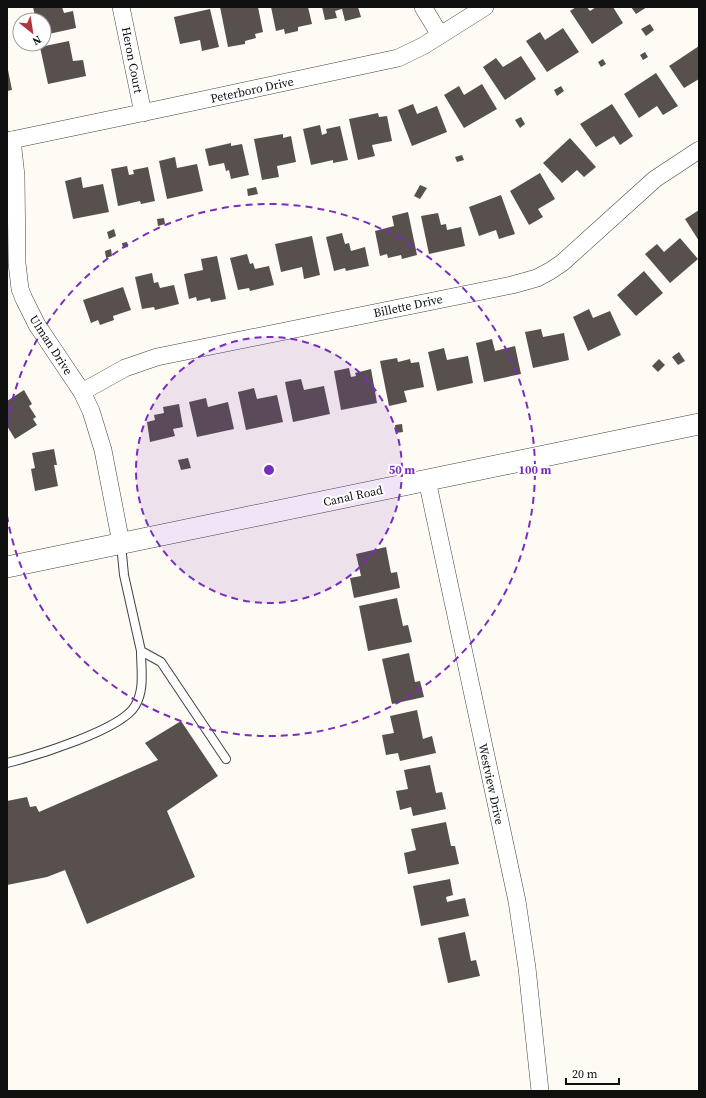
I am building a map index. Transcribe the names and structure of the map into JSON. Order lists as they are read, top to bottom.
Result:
{
  "streets": {
    "street": [
      "Heron Court",
      "Peterboro Drive",
      "Billette Drive",
      "Ulman Drive",
      "Canal Road",
      "Westview Drive"
    ]
  },
  "crossings": [
    ["Heron Court", "Peterboro Drive"],
    ["Peterboro Drive", "Ulman Drive"],
    ["Billette Drive", "Ulman Drive"],
    ["Ulman Drive", "Canal Road"],
    ["Canal Road", "Westview Drive"]
  ],
  "scale_bar": "20 m",
  "north": "bottom right",
  "rings": ["50 m", "100 m"]
}
